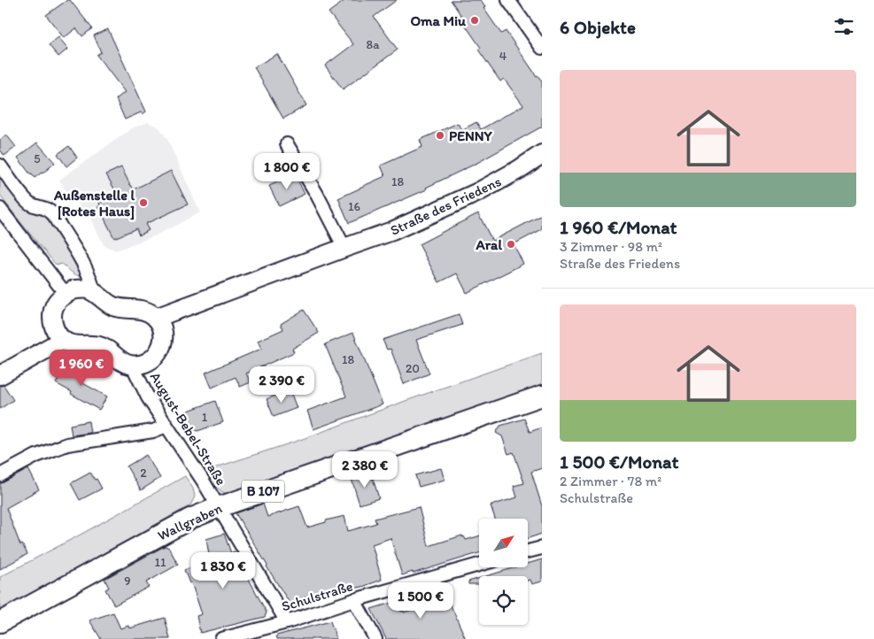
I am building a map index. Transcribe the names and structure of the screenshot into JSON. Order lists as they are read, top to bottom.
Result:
{
  "streets": {
    "main road": ["B 107", "Wallgraben"],
    "street": ["Straße des Friedens", "August-Bebel-Straße", "Schulstraße"]
  },
  "crossings": [
    ["August-Bebel-Straße", "Wallgraben"],
    ["August-Bebel-Straße", "Schulstraße"]
  ],
  "places": [
    "Oma Miu",
    "PENNY",
    "Außenstelle l [Rotes Haus]",
    "Aral"
  ],
  "house_numbers": [
    "8a",
    "4",
    "5",
    "18",
    "16",
    "18",
    "20",
    "1",
    "2",
    "11",
    "9"
  ],
  "north": "top right",
  "page": {
    "heading": "6 Objekte",
    "list": [
      {
        "name": "1 960 €/Monat",
        "note": "3 Zimmer · 98 m² · Straße des Friedens"
      },
      {
        "name": "1 500 €/Monat",
        "note": "2 Zimmer · 78 m² · Schulstraße"
      }
    ],
    "price": [
      "1 800 €",
      "1 960 €",
      "2 390 €",
      "2 380 €",
      "1 830 €",
      "1 500 €"
    ]
  }
}
